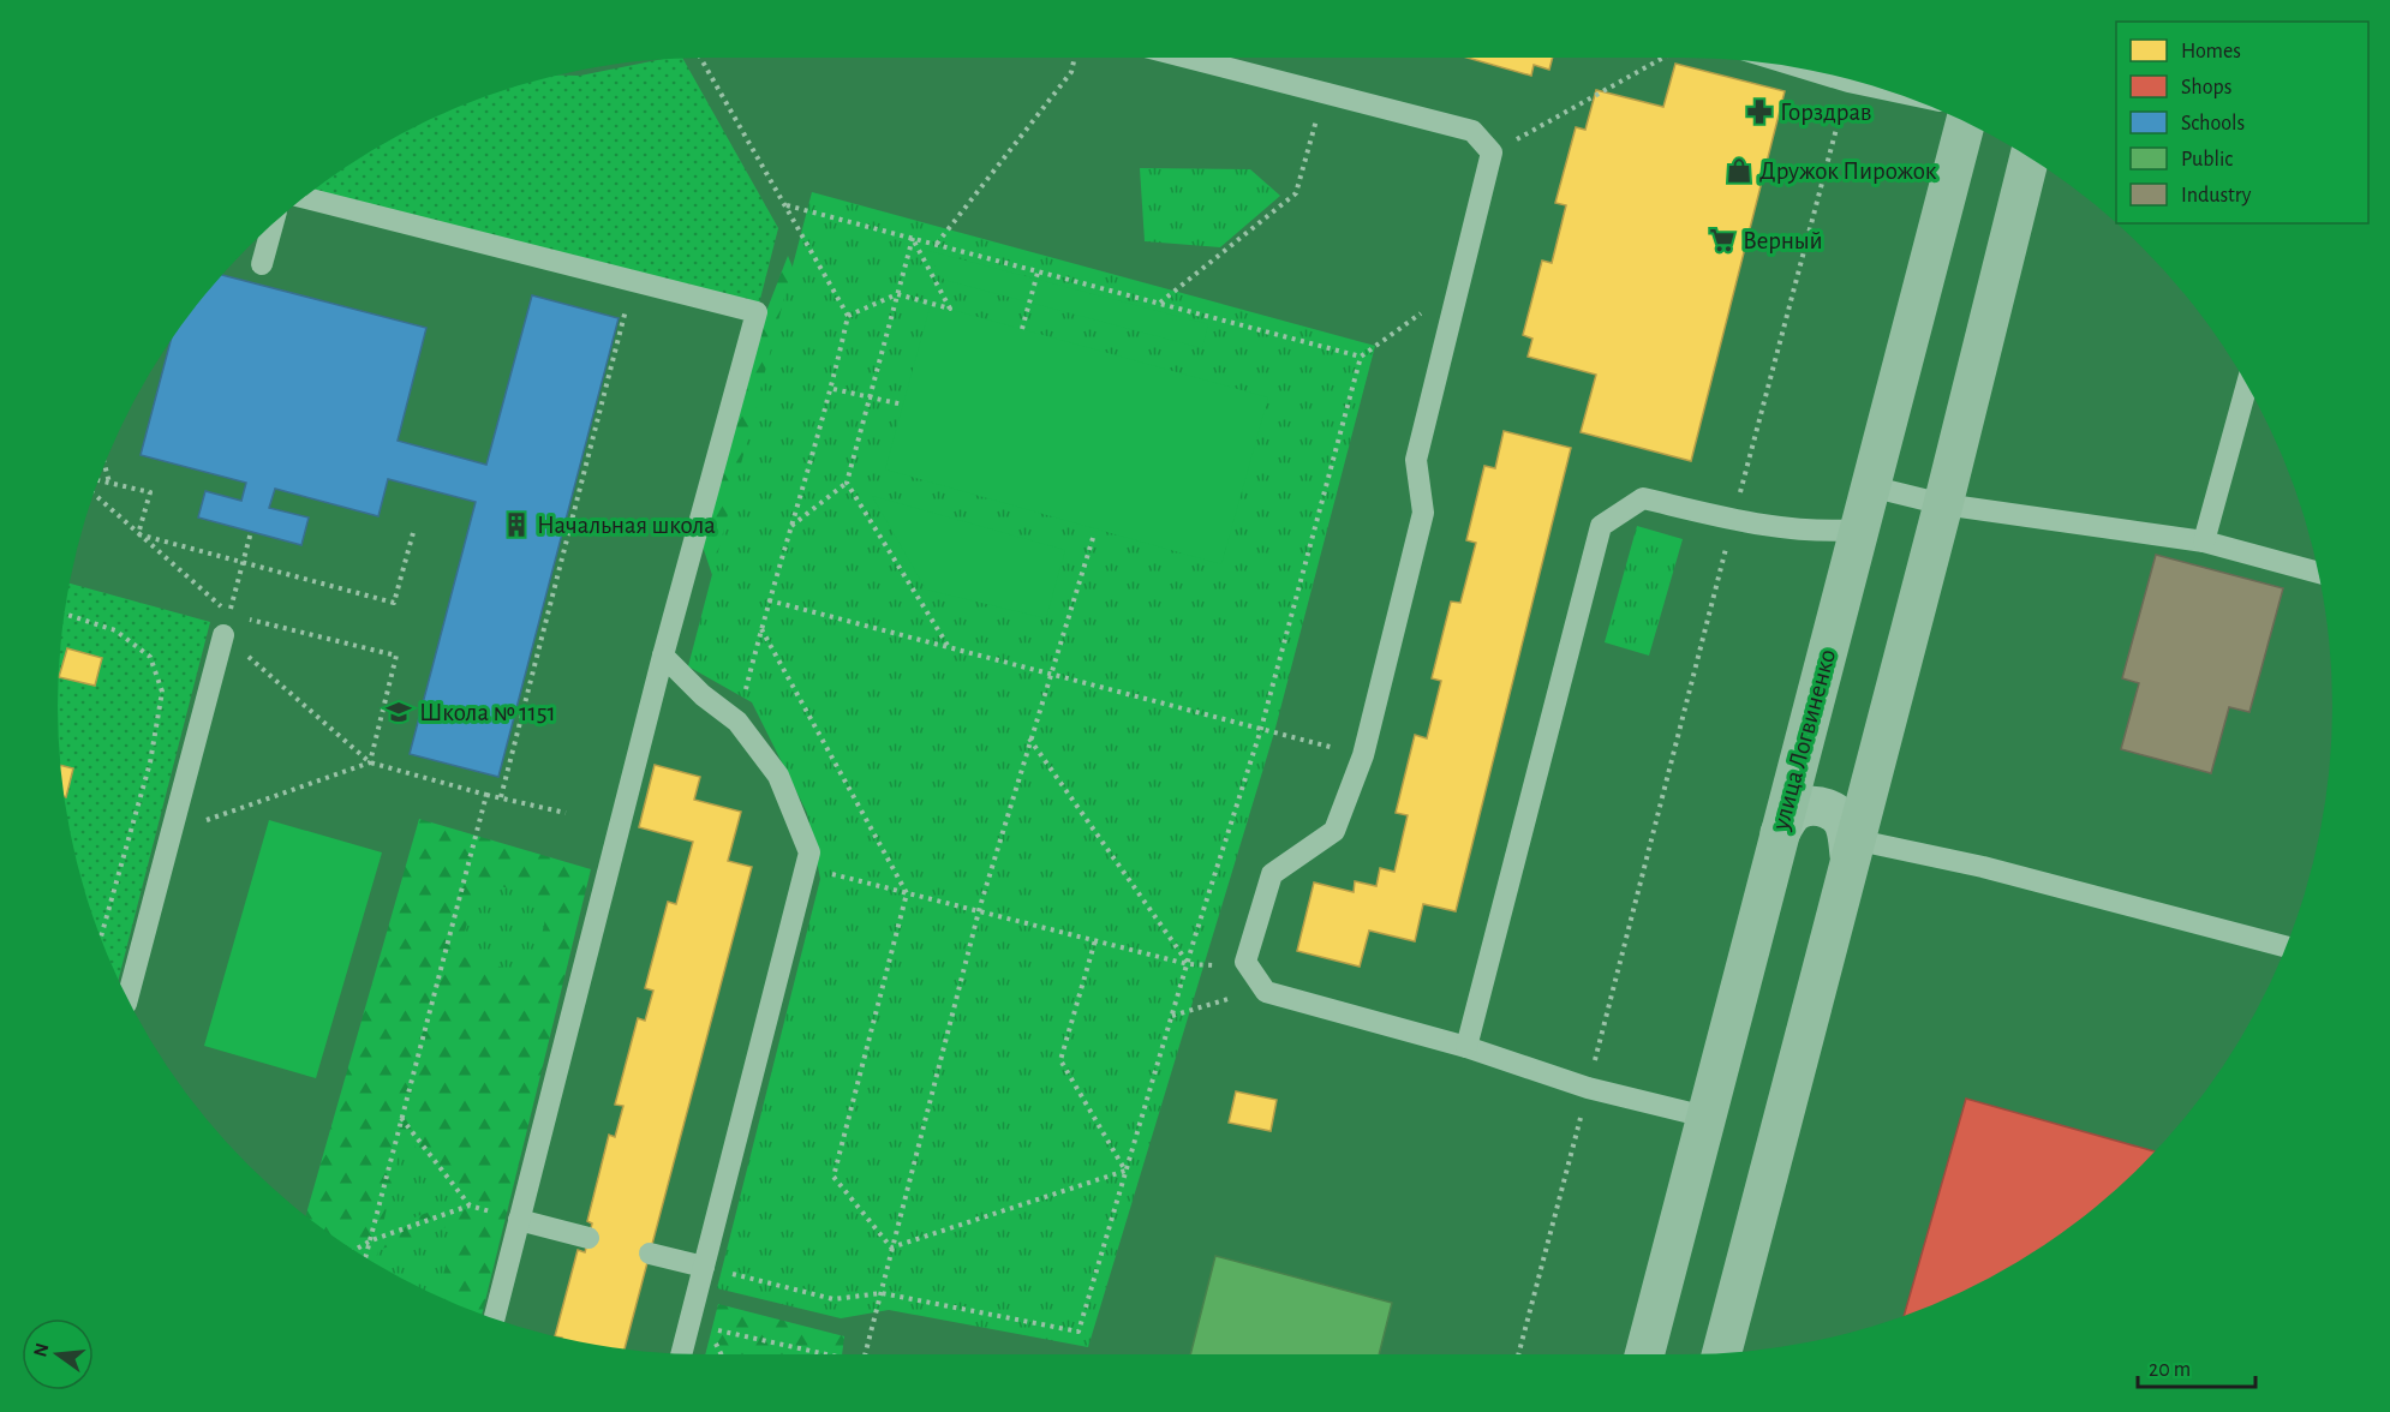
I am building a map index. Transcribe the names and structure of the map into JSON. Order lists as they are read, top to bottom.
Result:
{
  "streets": {
    "main road": ["улица Логвиненко"]
  },
  "places": {
    "pharmacy": ["Горздрав"],
    "shop": ["Дружок Пирожок"],
    "supermarket": ["Верный"],
    "building": ["Начальная школа"],
    "school or university": ["Школа № 1151"]
  },
  "legend": [
    "Homes",
    "Shops",
    "Schools",
    "Public",
    "Industry"
  ],
  "scale_bar": "20 m",
  "north": "left"
}
